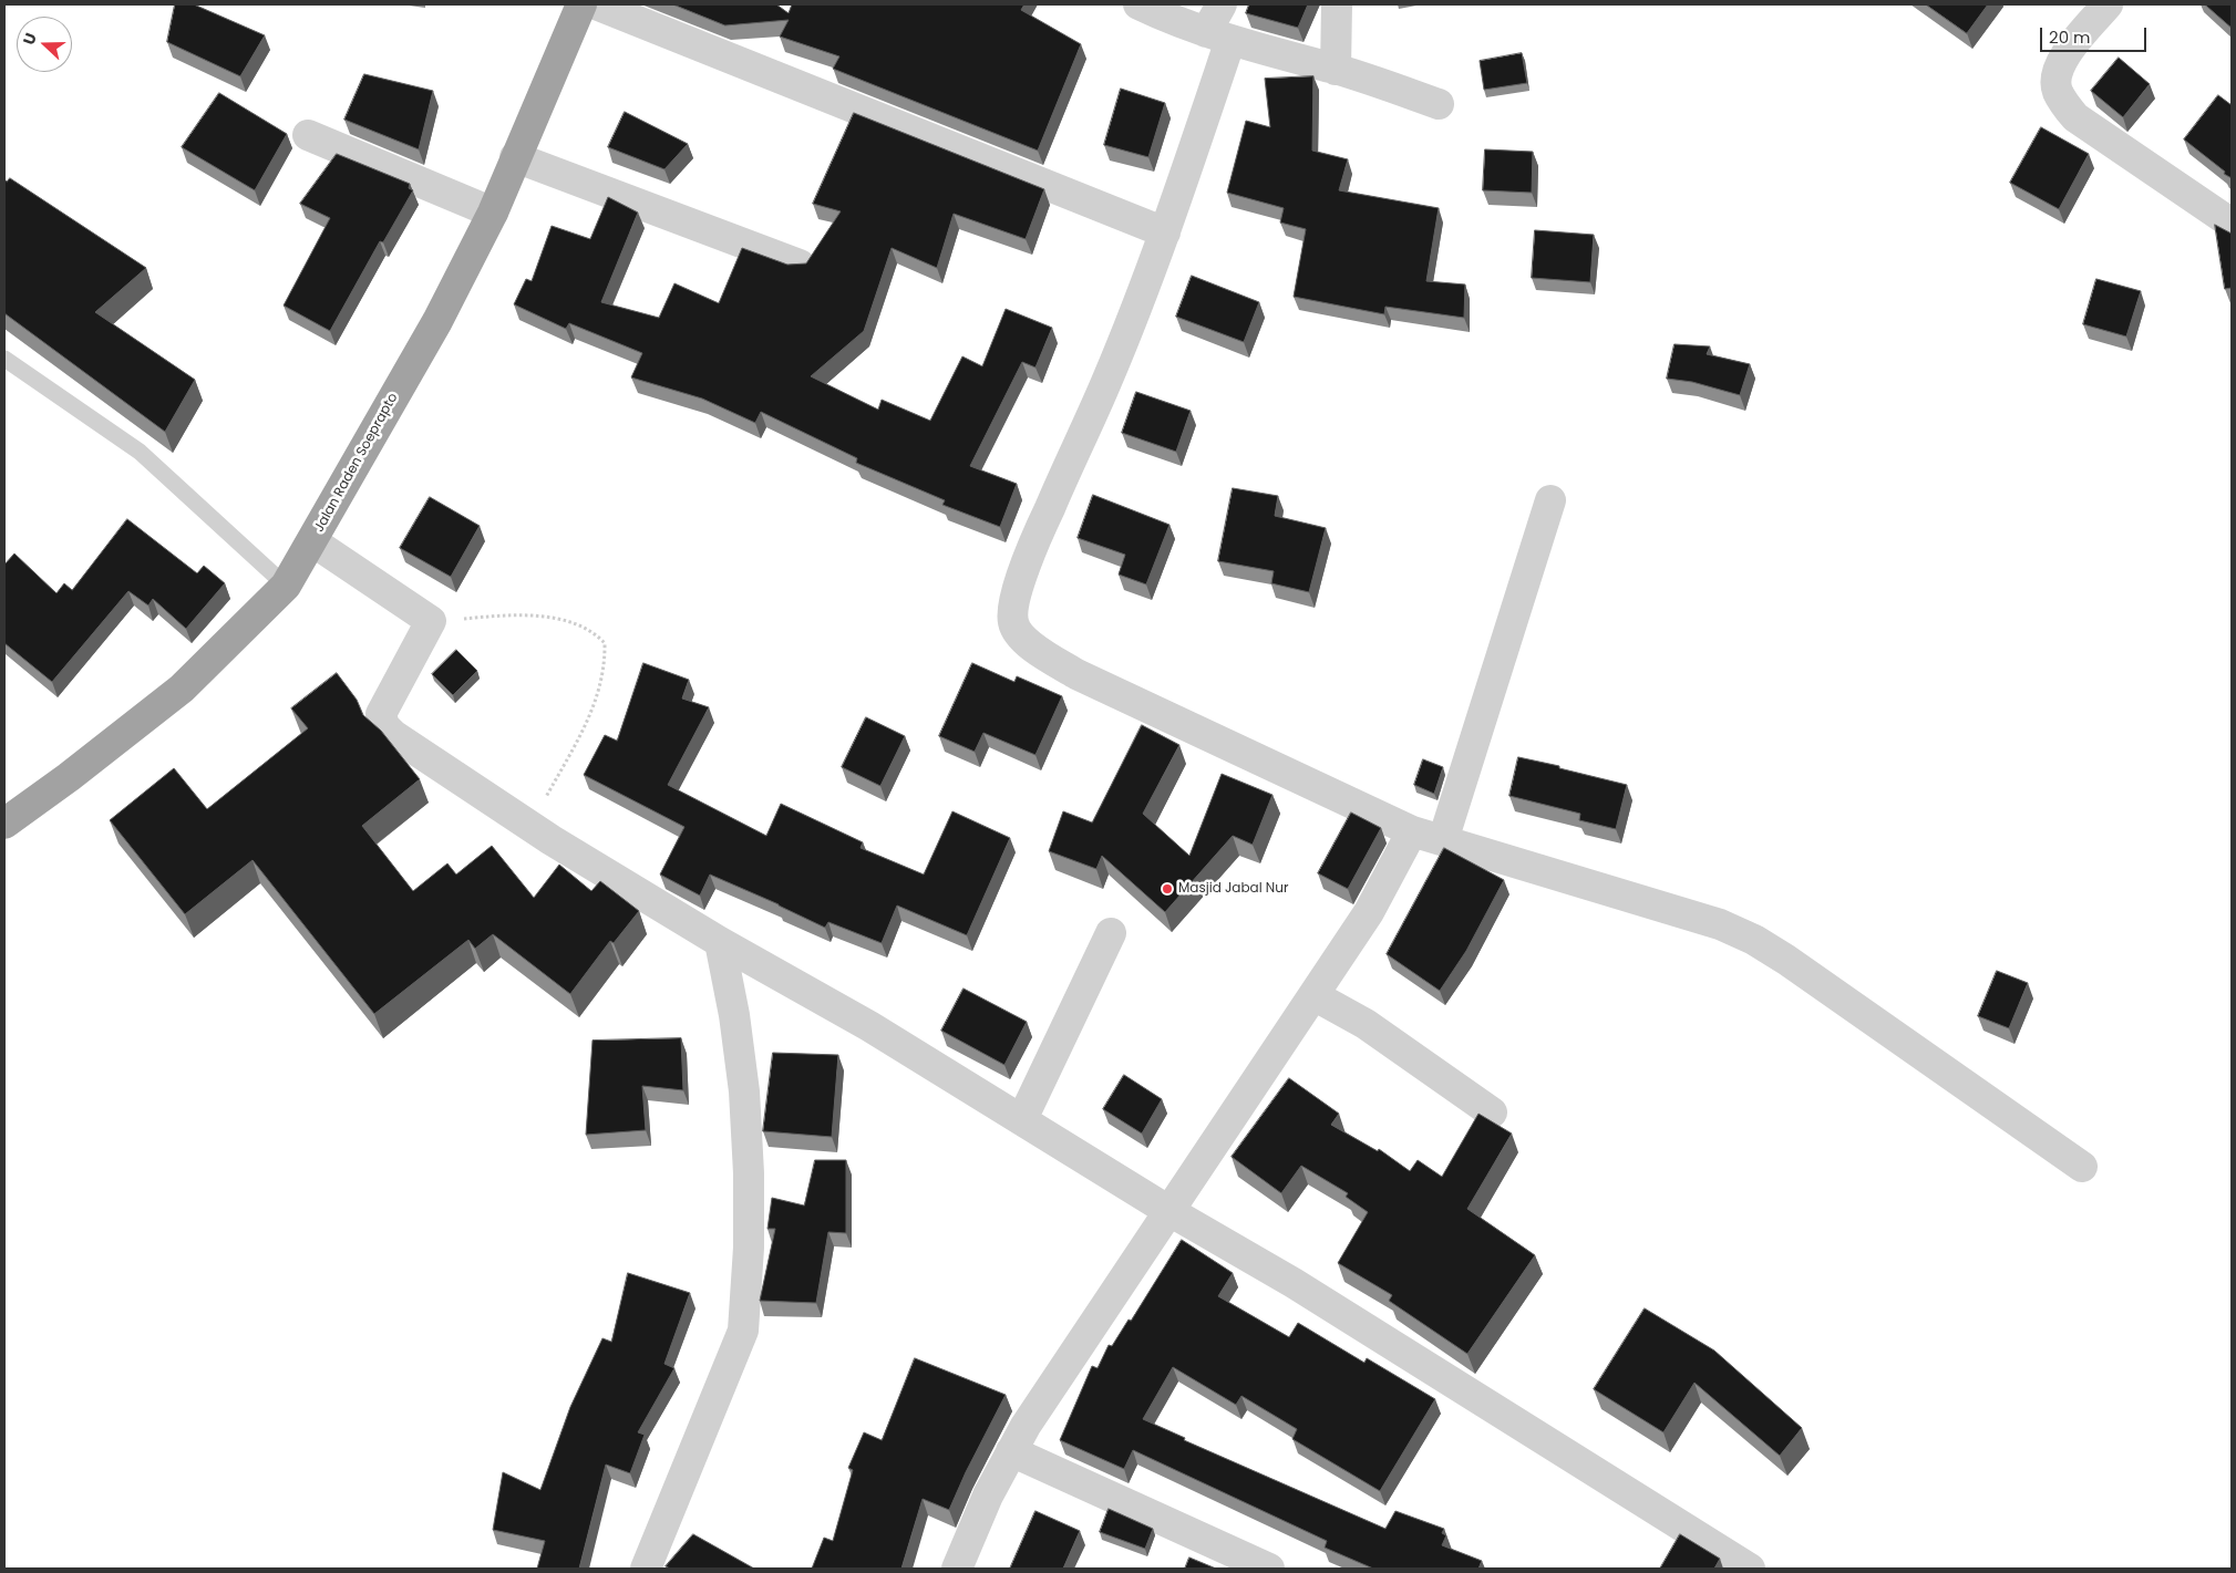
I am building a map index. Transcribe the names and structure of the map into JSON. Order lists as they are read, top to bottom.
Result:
{
  "streets": {
    "highway": ["Jalan Raden Soeprapto"]
  },
  "places": ["Masjid Jabal Nur"],
  "scale_bar": "20 m",
  "north": "left"
}
